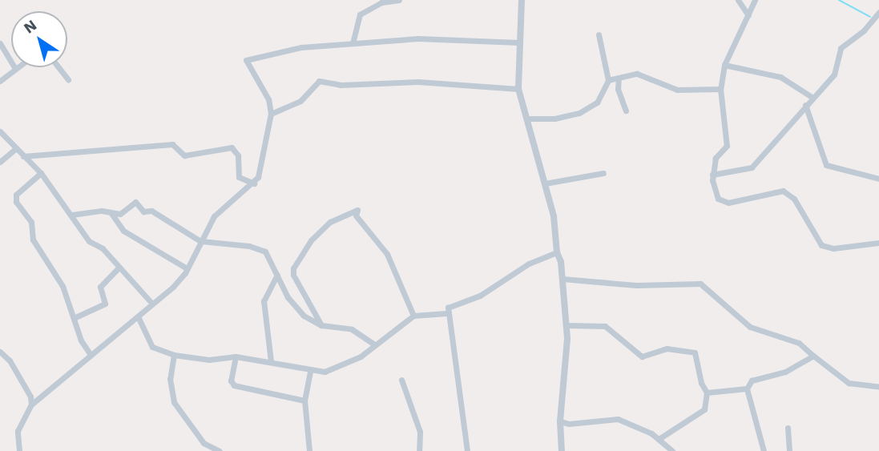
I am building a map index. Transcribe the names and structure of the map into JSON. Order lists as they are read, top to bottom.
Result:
{
  "north": "top left"
}
